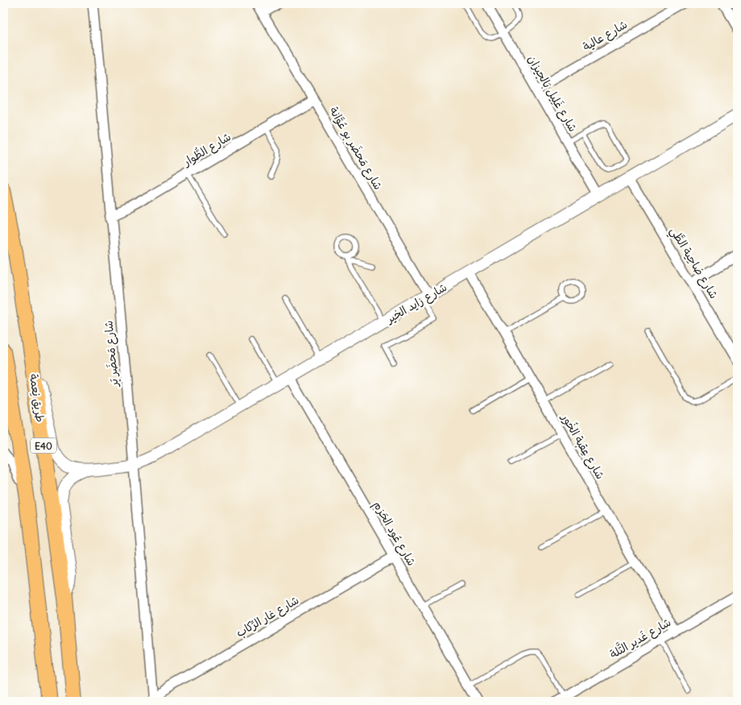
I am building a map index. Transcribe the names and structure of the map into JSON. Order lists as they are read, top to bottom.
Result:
{
  "streets": {
    "main road": ["طريق نِعمة", "E40"],
    "street": [
      "شارع عالية",
      "شارع غَلِيل بَالجيزان",
      "شارع مَحضَر بو عُوَّانة",
      "شارع الطُّوار",
      "شارع ضاحِية الطَّي",
      "شارع زايد الخير",
      "شارع مَحضَر بَر",
      "شارع عِقبة الخُور",
      "شارع عُود الحَزم",
      "شارع غار الرِّكاب",
      "شارع غَدير الثَّلة"
    ]
  },
  "crossings": [
    ["شارع عالية", "شارع غَلِيل بَالجيزان"],
    ["شارع غَلِيل بَالجيزان", "شارع زايد الخير"],
    ["شارع مَحضَر بو عُوَّانة", "شارع الطُّوار"],
    ["شارع مَحضَر بو عُوَّانة", "شارع زايد الخير"],
    ["شارع الطُّوار", "شارع مَحضَر بَر"],
    ["شارع ضاحِية الطَّي", "شارع زايد الخير"],
    ["شارع زايد الخير", "شارع مَحضَر بَر"],
    ["شارع زايد الخير", "شارع عِقبة الخُور"],
    ["شارع زايد الخير", "شارع عُود الحَزم"],
    ["شارع مَحضَر بَر", "شارع غار الرِّكاب"],
    ["شارع عِقبة الخُور", "شارع غَدير الثَّلة"],
    ["شارع عُود الحَزم", "شارع غار الرِّكاب"]
  ]
}
